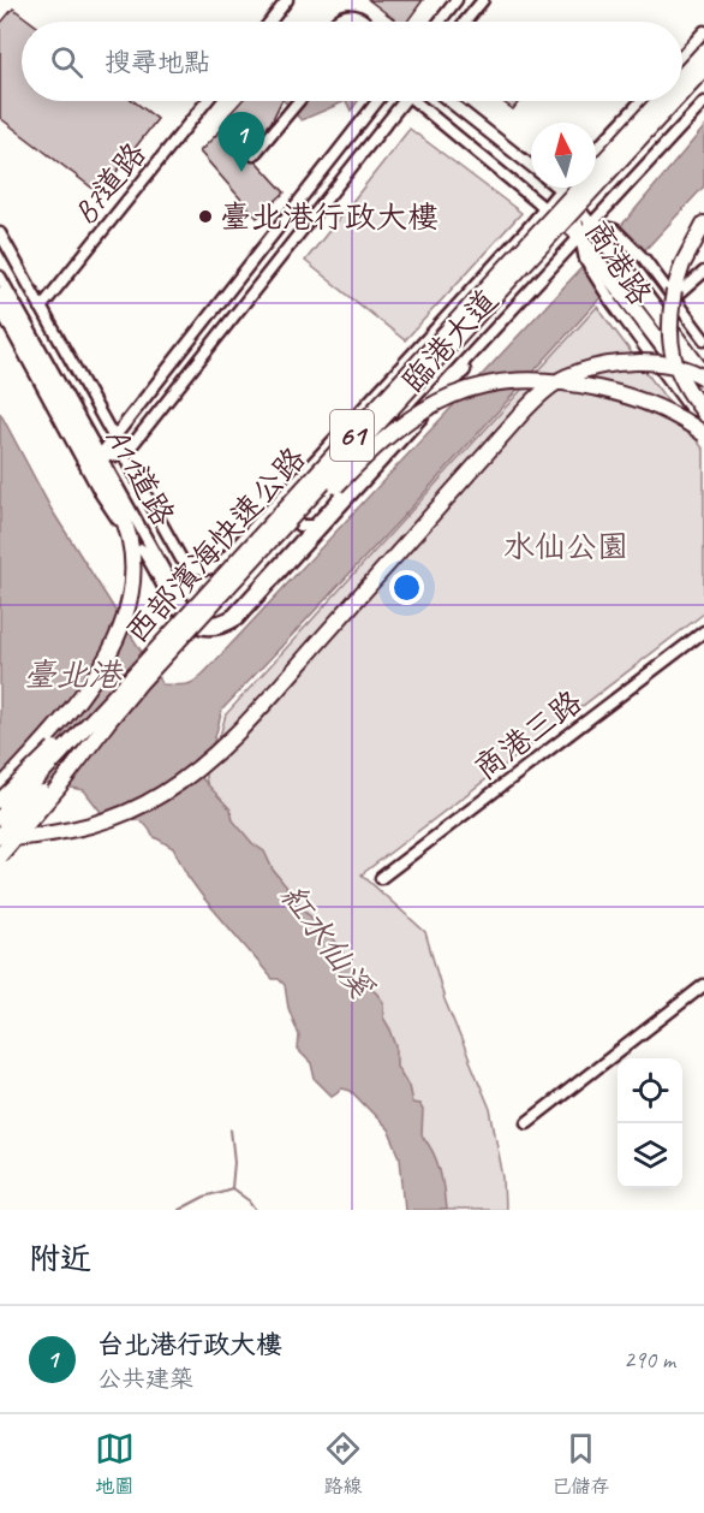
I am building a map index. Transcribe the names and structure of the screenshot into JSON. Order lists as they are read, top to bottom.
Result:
{
  "streets": {
    "highway": ["61", "西部濱海快速公路"],
    "street": [
      "B7道路",
      "商港路",
      "臨港大道",
      "A11道路",
      "商港三路"
    ]
  },
  "crossings": [
    ["B7道路", "A11道路"],
    ["商港路", "臨港大道"],
    ["臨港大道", "A11道路"]
  ],
  "water": ["臺北港", "紅水仙溪"],
  "parks": ["水仙公園"],
  "places": ["臺北港行政大樓"],
  "north": "top",
  "page": {
    "search": "搜尋地點",
    "pins": "1",
    "heading": "附近",
    "list": [
      {
        "mark": "1",
        "name": "台北港行政大樓",
        "note": "公共建築",
        "value": "290 m"
      }
    ],
    "nav": ["地圖", "路線", "已儲存"]
  }
}
